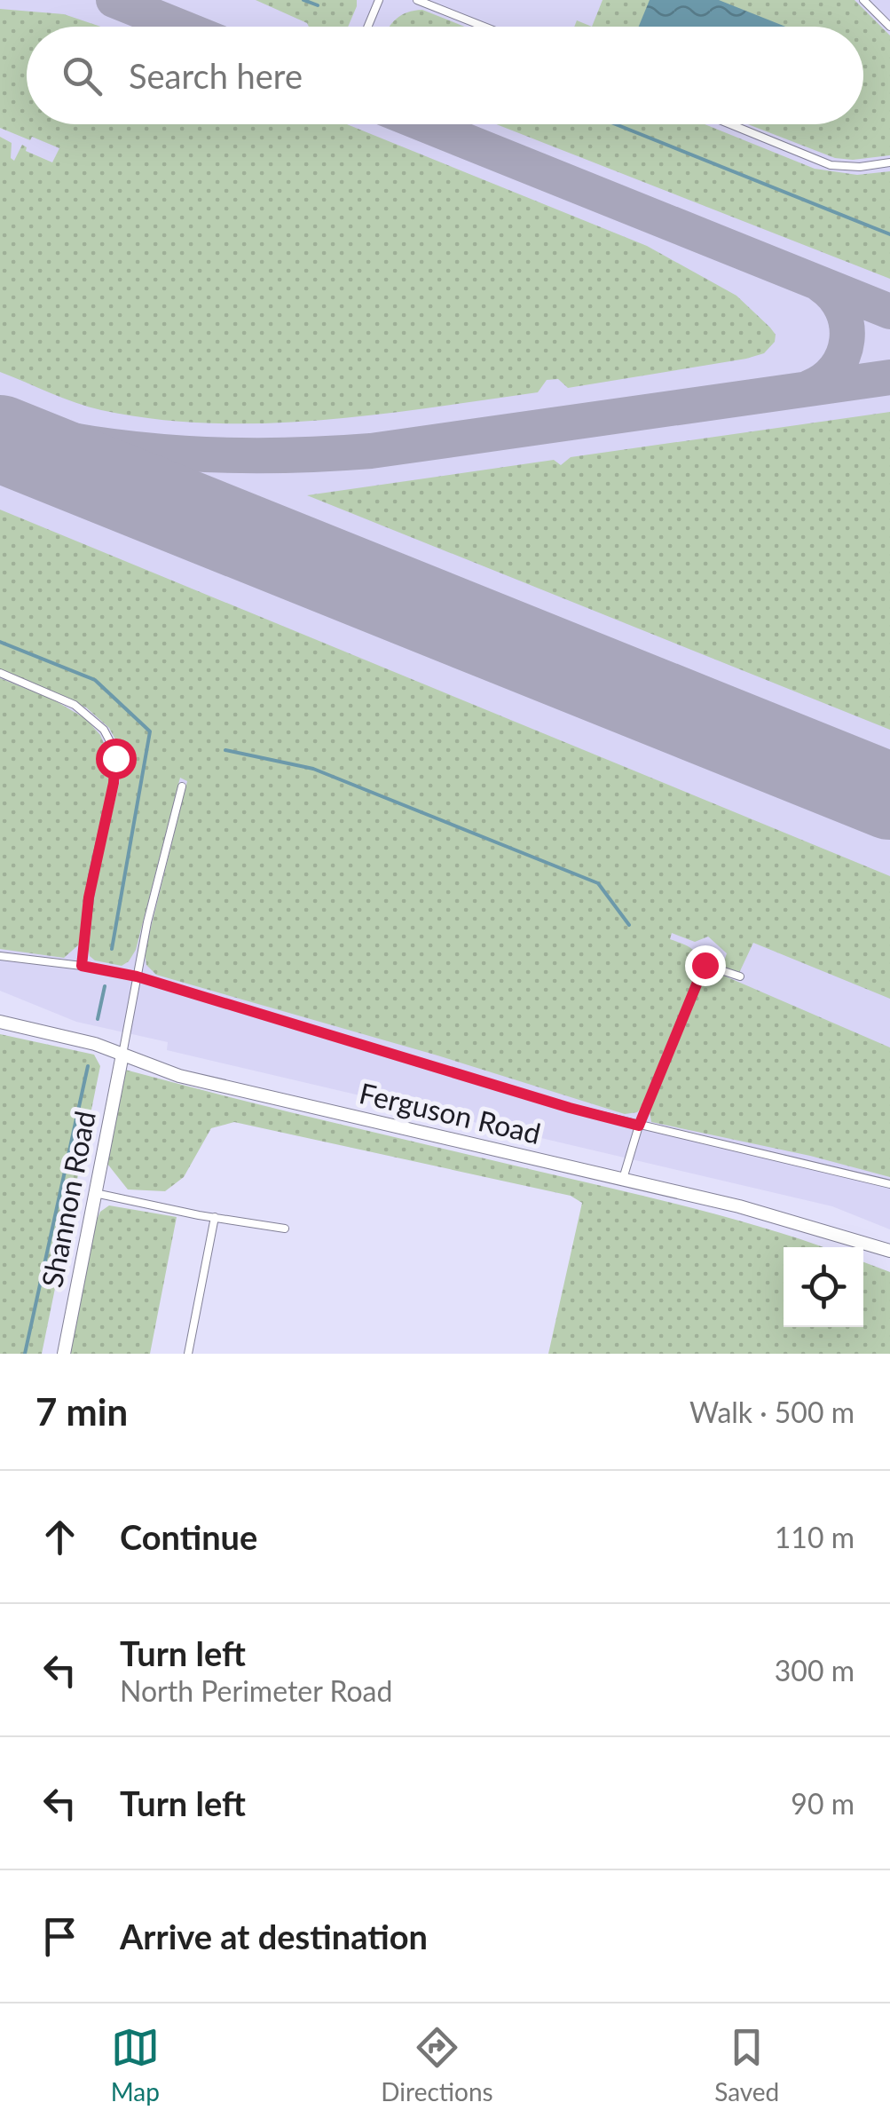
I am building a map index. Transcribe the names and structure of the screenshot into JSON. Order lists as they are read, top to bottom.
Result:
{
  "streets": {
    "street": ["Ferguson Road", "Shannon Road"]
  },
  "crossings": [
    ["Ferguson Road", "Shannon Road"]
  ],
  "page": {
    "search": "Search here",
    "heading": ["7 min", "Walk · 500 m"],
    "list": [
      ["Continue", "110 m"],
      ["Turn left", "North Perimeter Road", "300 m"],
      ["Turn left", "90 m"],
      "Arrive at destination"
    ],
    "nav": ["Map", "Directions", "Saved"]
  }
}
